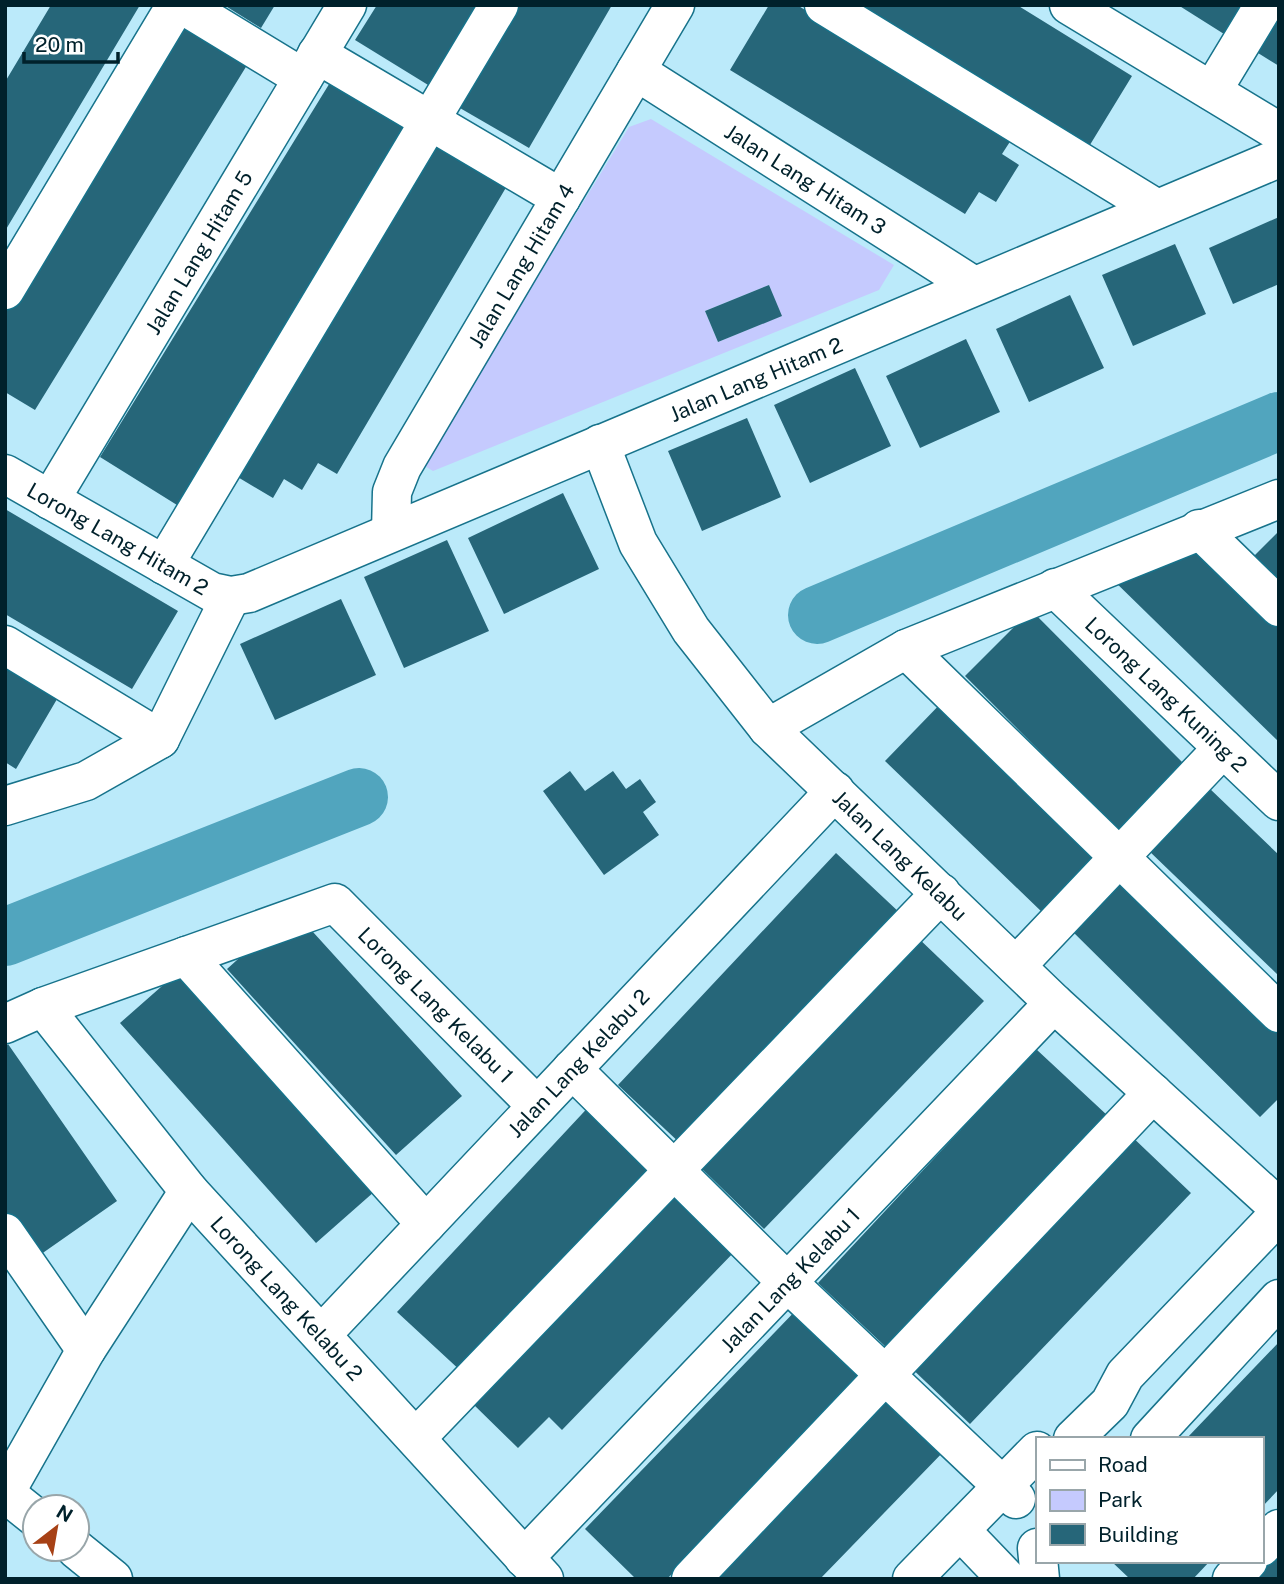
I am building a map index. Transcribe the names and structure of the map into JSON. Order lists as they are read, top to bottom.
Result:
{
  "streets": {
    "street": [
      "Jalan Lang Hitam 3",
      "Jalan Lang Hitam 5",
      "Jalan Lang Hitam 4",
      "Jalan Lang Hitam 2",
      "Lorong Lang Hitam 2",
      "Lorong Lang Kuning 2",
      "Jalan Lang Kelabu",
      "Lorong Lang Kelabu 1",
      "Jalan Lang Kelabu 2",
      "Jalan Lang Kelabu 1",
      "Lorong Lang Kelabu 2"
    ]
  },
  "crossings": [
    ["Jalan Lang Hitam 3", "Jalan Lang Hitam 4"],
    ["Jalan Lang Hitam 3", "Jalan Lang Hitam 2"],
    ["Jalan Lang Hitam 5", "Lorong Lang Hitam 2"],
    ["Jalan Lang Hitam 4", "Jalan Lang Hitam 2"],
    ["Jalan Lang Hitam 2", "Lorong Lang Hitam 2"],
    ["Jalan Lang Hitam 2", "Jalan Lang Kelabu"],
    ["Jalan Lang Kelabu", "Jalan Lang Kelabu 2"],
    ["Jalan Lang Kelabu", "Jalan Lang Kelabu 1"],
    ["Lorong Lang Kelabu 1", "Jalan Lang Kelabu 2"],
    ["Jalan Lang Kelabu 2", "Lorong Lang Kelabu 2"],
    ["Jalan Lang Kelabu 1", "Lorong Lang Kelabu 2"]
  ],
  "legend": ["Road", "Park", "Building"],
  "scale_bar": "20 m",
  "north": "top right"
}
